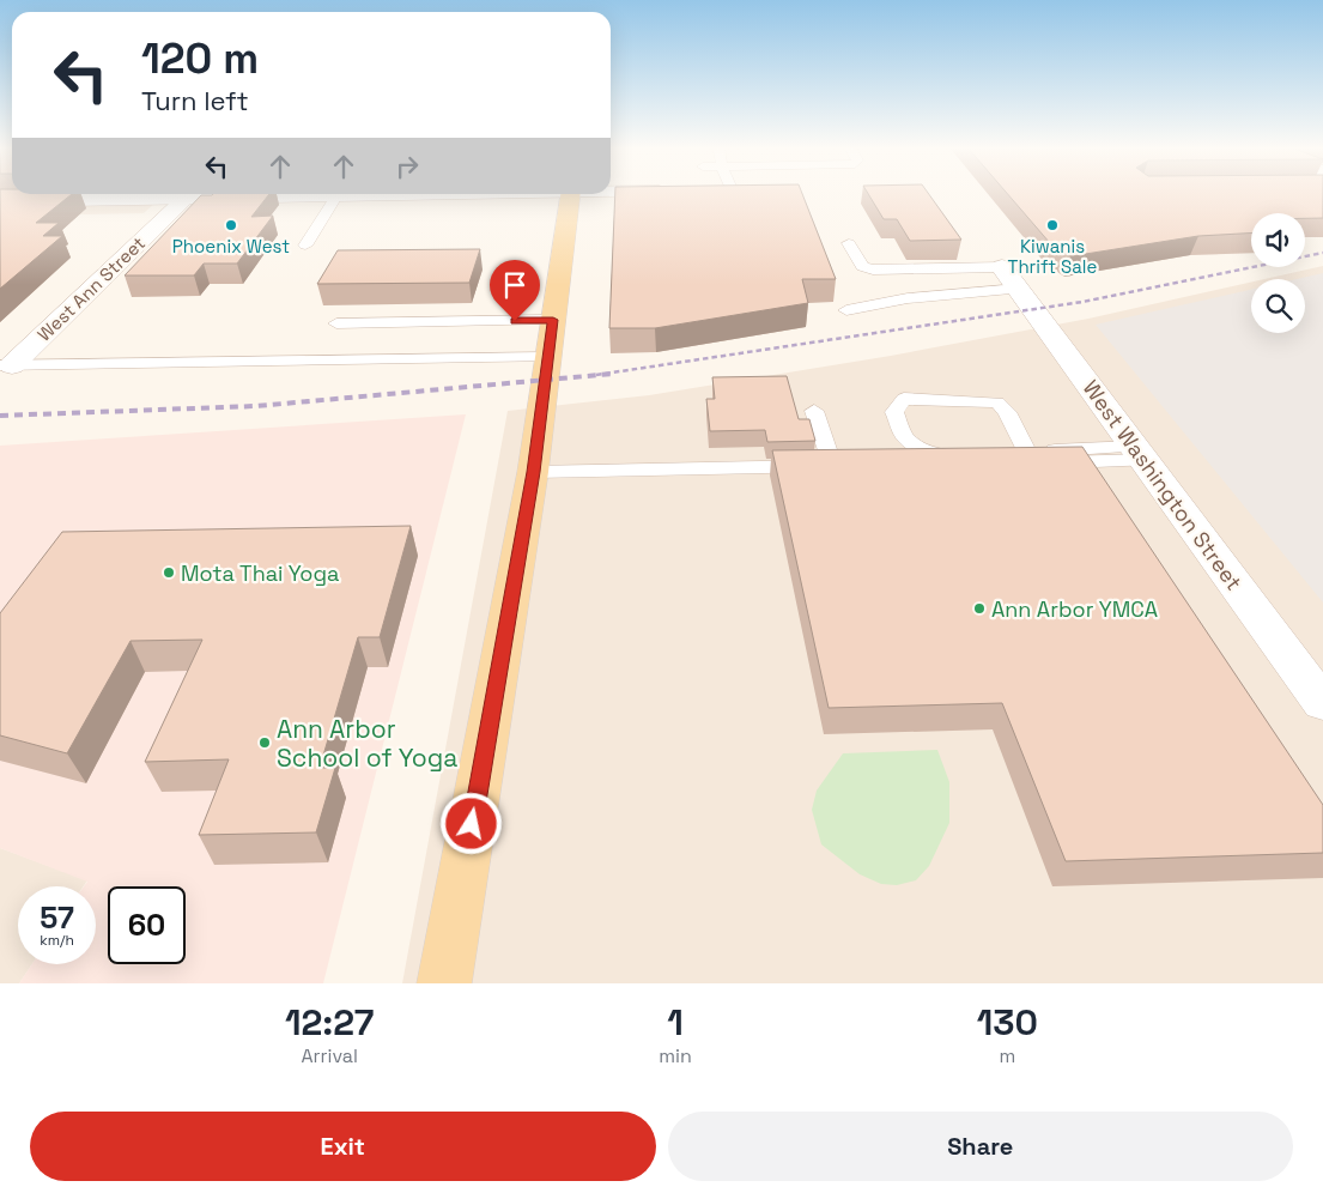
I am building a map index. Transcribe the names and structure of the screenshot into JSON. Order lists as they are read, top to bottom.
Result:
{
  "streets": {
    "street": ["West Ann Street", "West Washington Street"]
  },
  "places": [
    "Phoenix West",
    "Kiwanis Thrift Sale",
    "Mota Thai Yoga",
    "Ann Arbor YMCA",
    "Ann Arbor School of Yoga"
  ],
  "page": {
    "turn": ["120 m", "Turn left"],
    "speed": "57 km/h",
    "limit": "60",
    "eta": [
      "12:27",
      "Arrival",
      "1",
      "min",
      "130",
      "m"
    ],
    "buttons": ["Exit", "Share"]
  }
}
